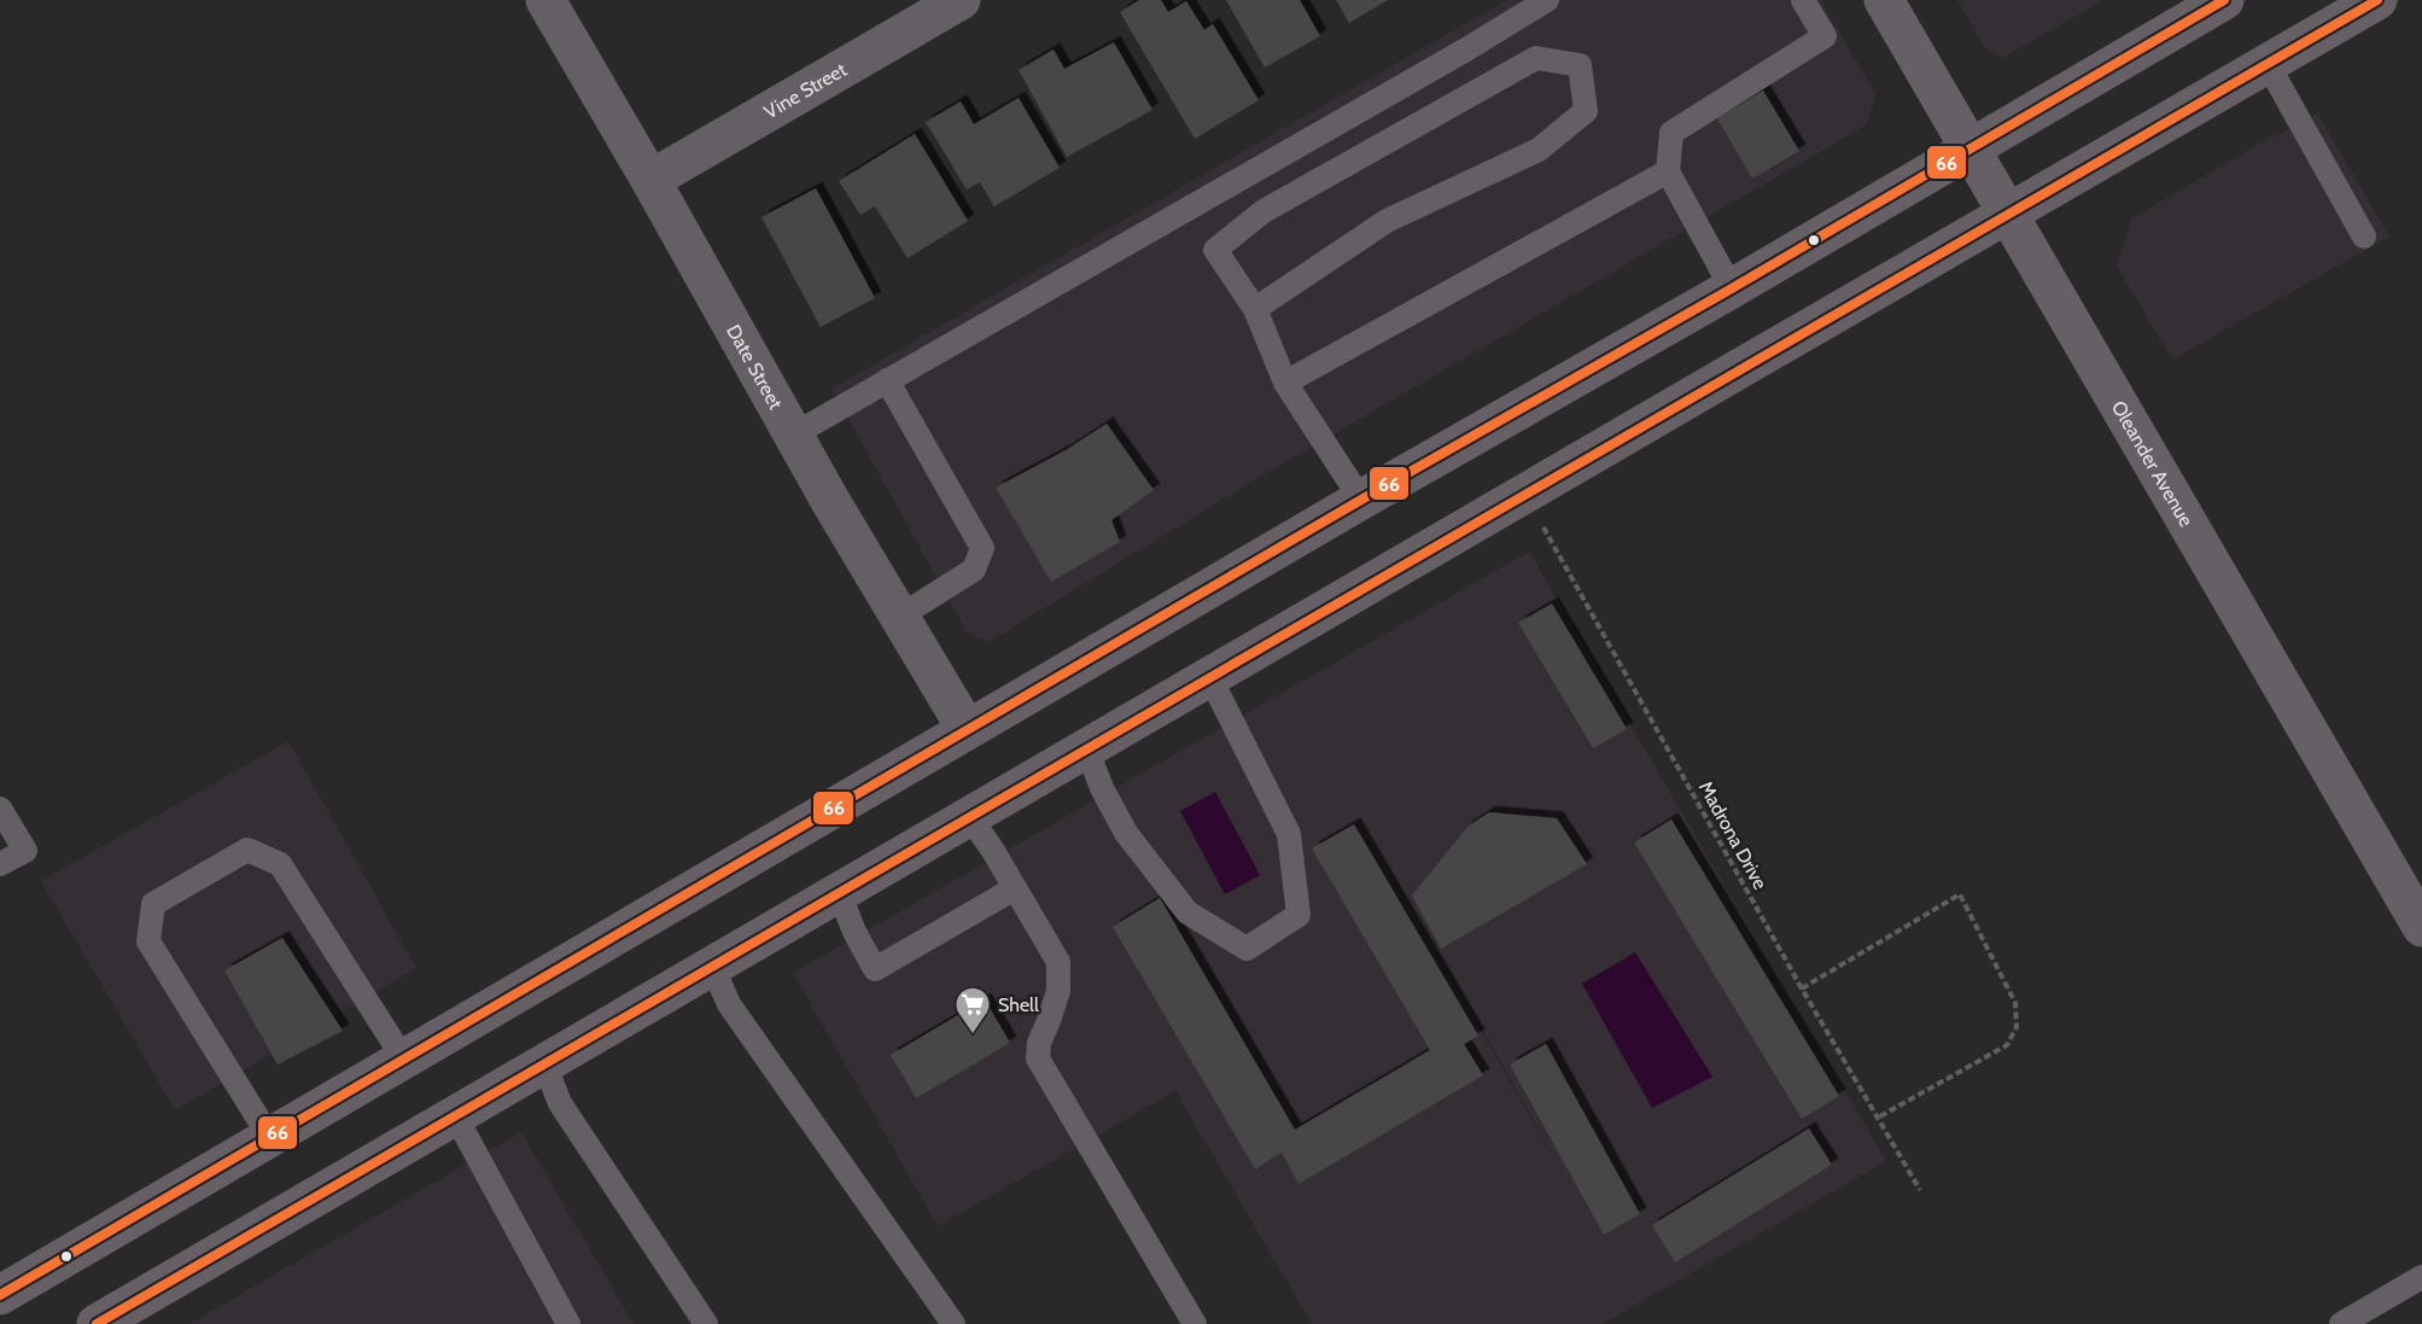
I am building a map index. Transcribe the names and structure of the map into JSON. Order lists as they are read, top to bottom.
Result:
{
  "streets": {
    "street": ["Vine Street", "Date Street", "Oleander Avenue"],
    "path": ["Madrona Drive"]
  },
  "crossings": [
    ["Vine Street", "Date Street"]
  ],
  "places": {
    "supermarket": ["Shell"]
  },
  "lines": ["transit line 66"]
}
